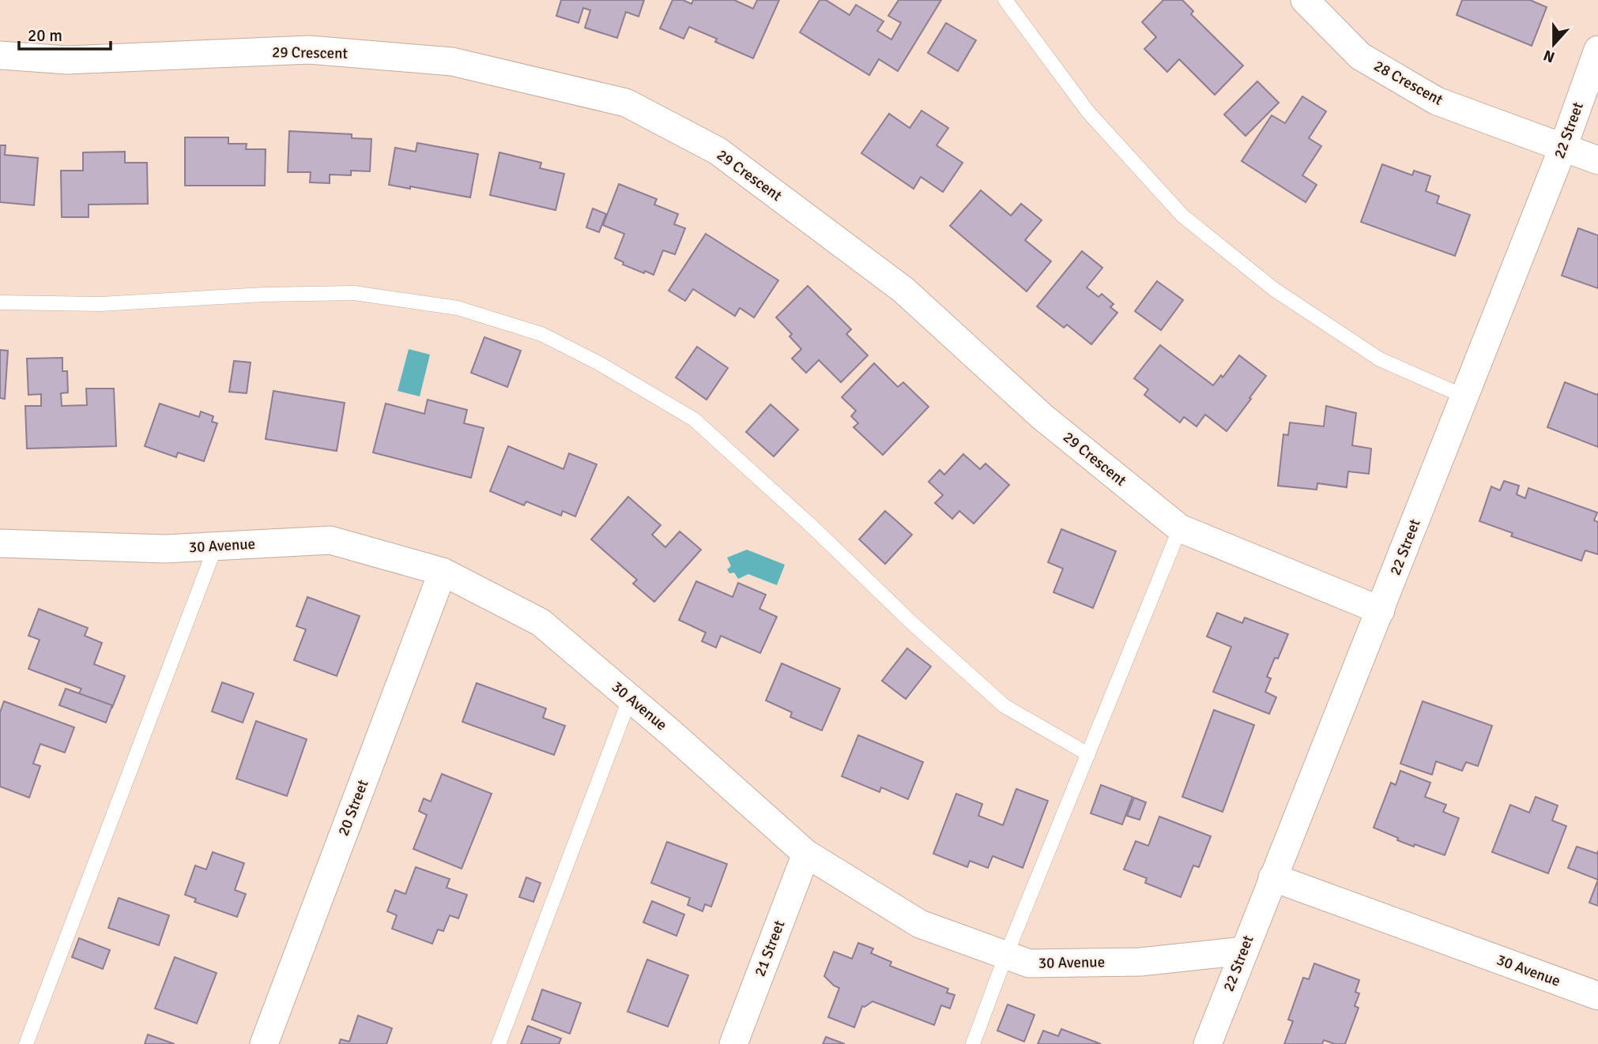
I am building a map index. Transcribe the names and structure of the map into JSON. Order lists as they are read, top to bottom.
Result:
{
  "streets": {
    "street": [
      "29 Crescent",
      "28 Crescent",
      "22 Street",
      "30 Avenue",
      "20 Street",
      "21 Street"
    ]
  },
  "crossings": [
    ["29 Crescent", "22 Street"],
    ["28 Crescent", "22 Street"],
    ["22 Street", "30 Avenue"],
    ["30 Avenue", "20 Street"],
    ["30 Avenue", "21 Street"]
  ],
  "scale_bar": "20 m",
  "north": "bottom"
}
